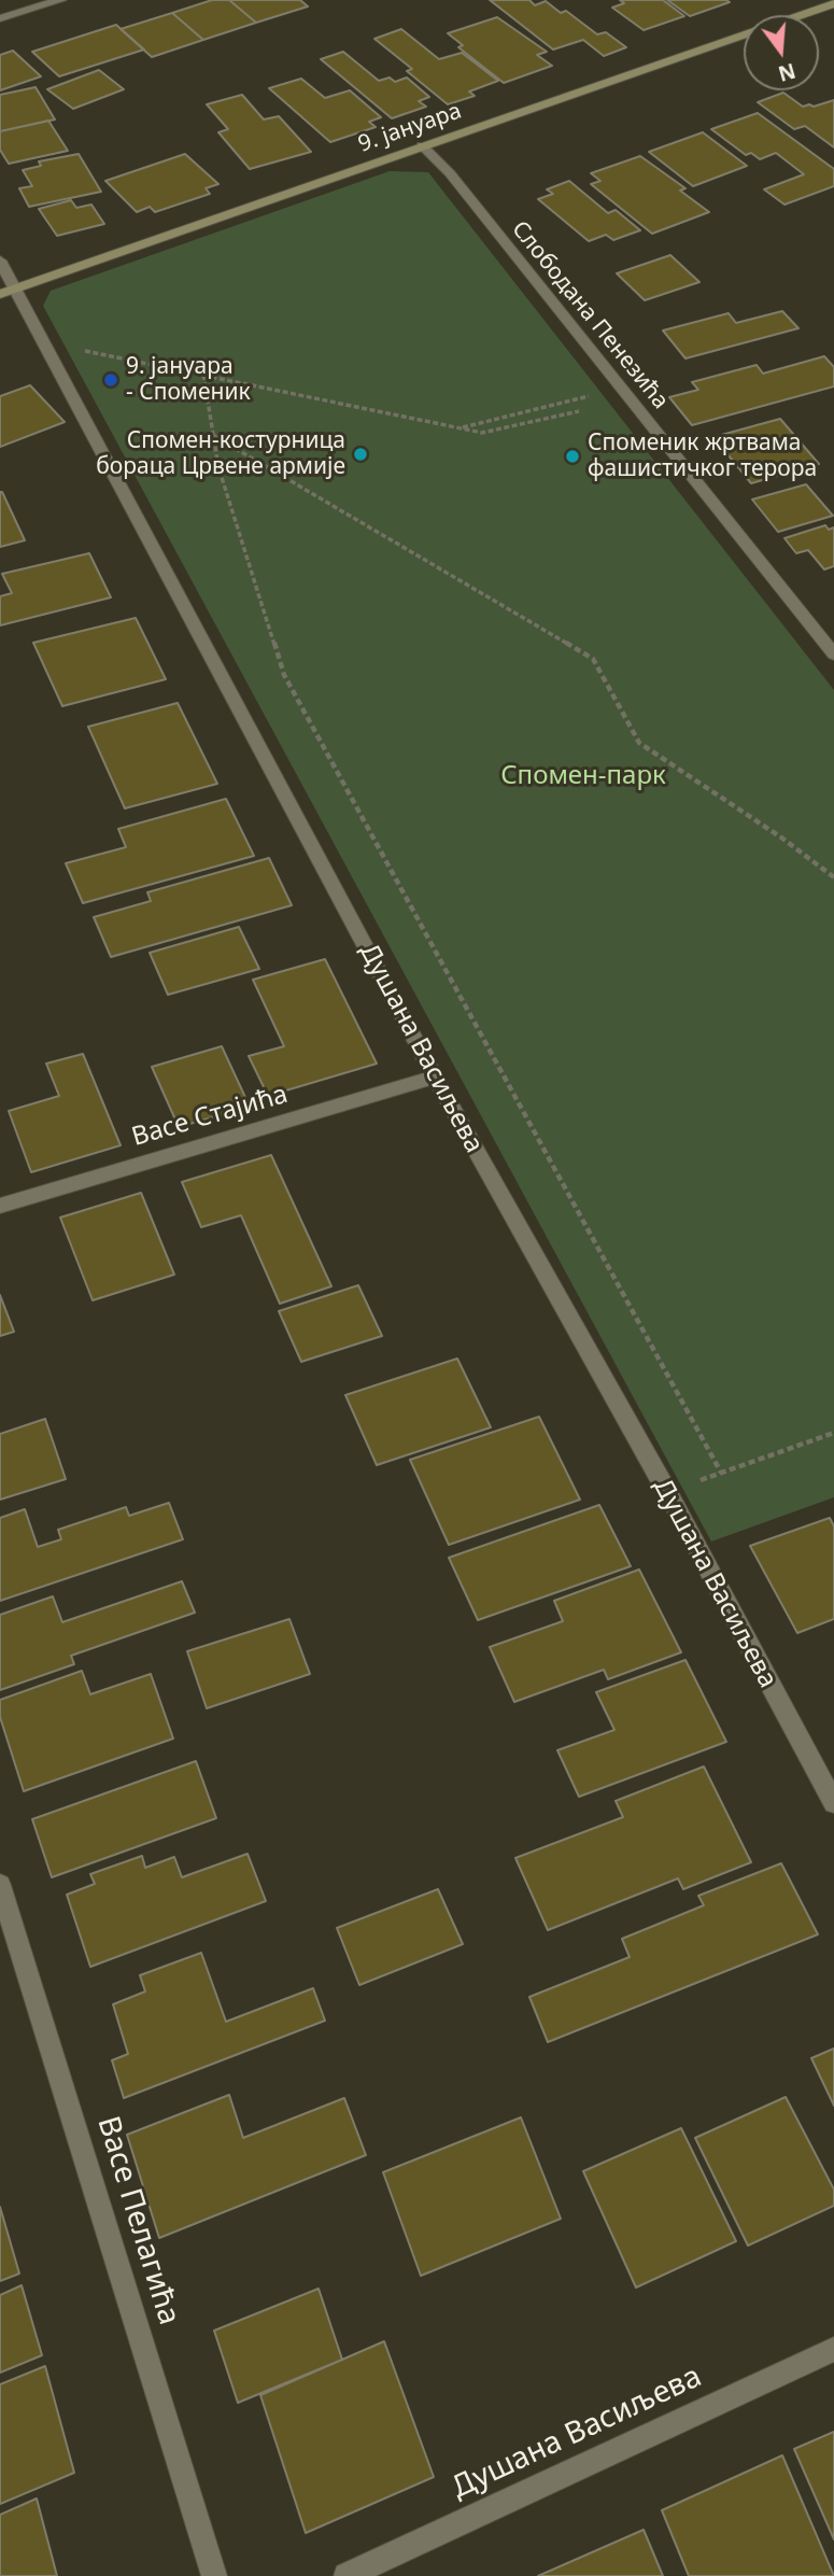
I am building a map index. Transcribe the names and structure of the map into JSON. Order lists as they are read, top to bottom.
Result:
{
  "streets": {
    "street": [
      "9. јануара",
      "Слободана Пенезића",
      "Душана Васиљева",
      "Васе Стајића",
      "Васе Пелагића"
    ]
  },
  "crossings": [
    ["9. јануара", "Слободана Пенезића"],
    ["9. јануара", "Душана Васиљева"],
    ["Душана Васиљева", "Васе Стајића"]
  ],
  "parks": ["Спомен-парк"],
  "places": ["9. јануара - Споменик", "Спомен-костурница бораца Црвене армије", "Споменик жртвама фашистичког терора"],
  "north": "bottom"
}
